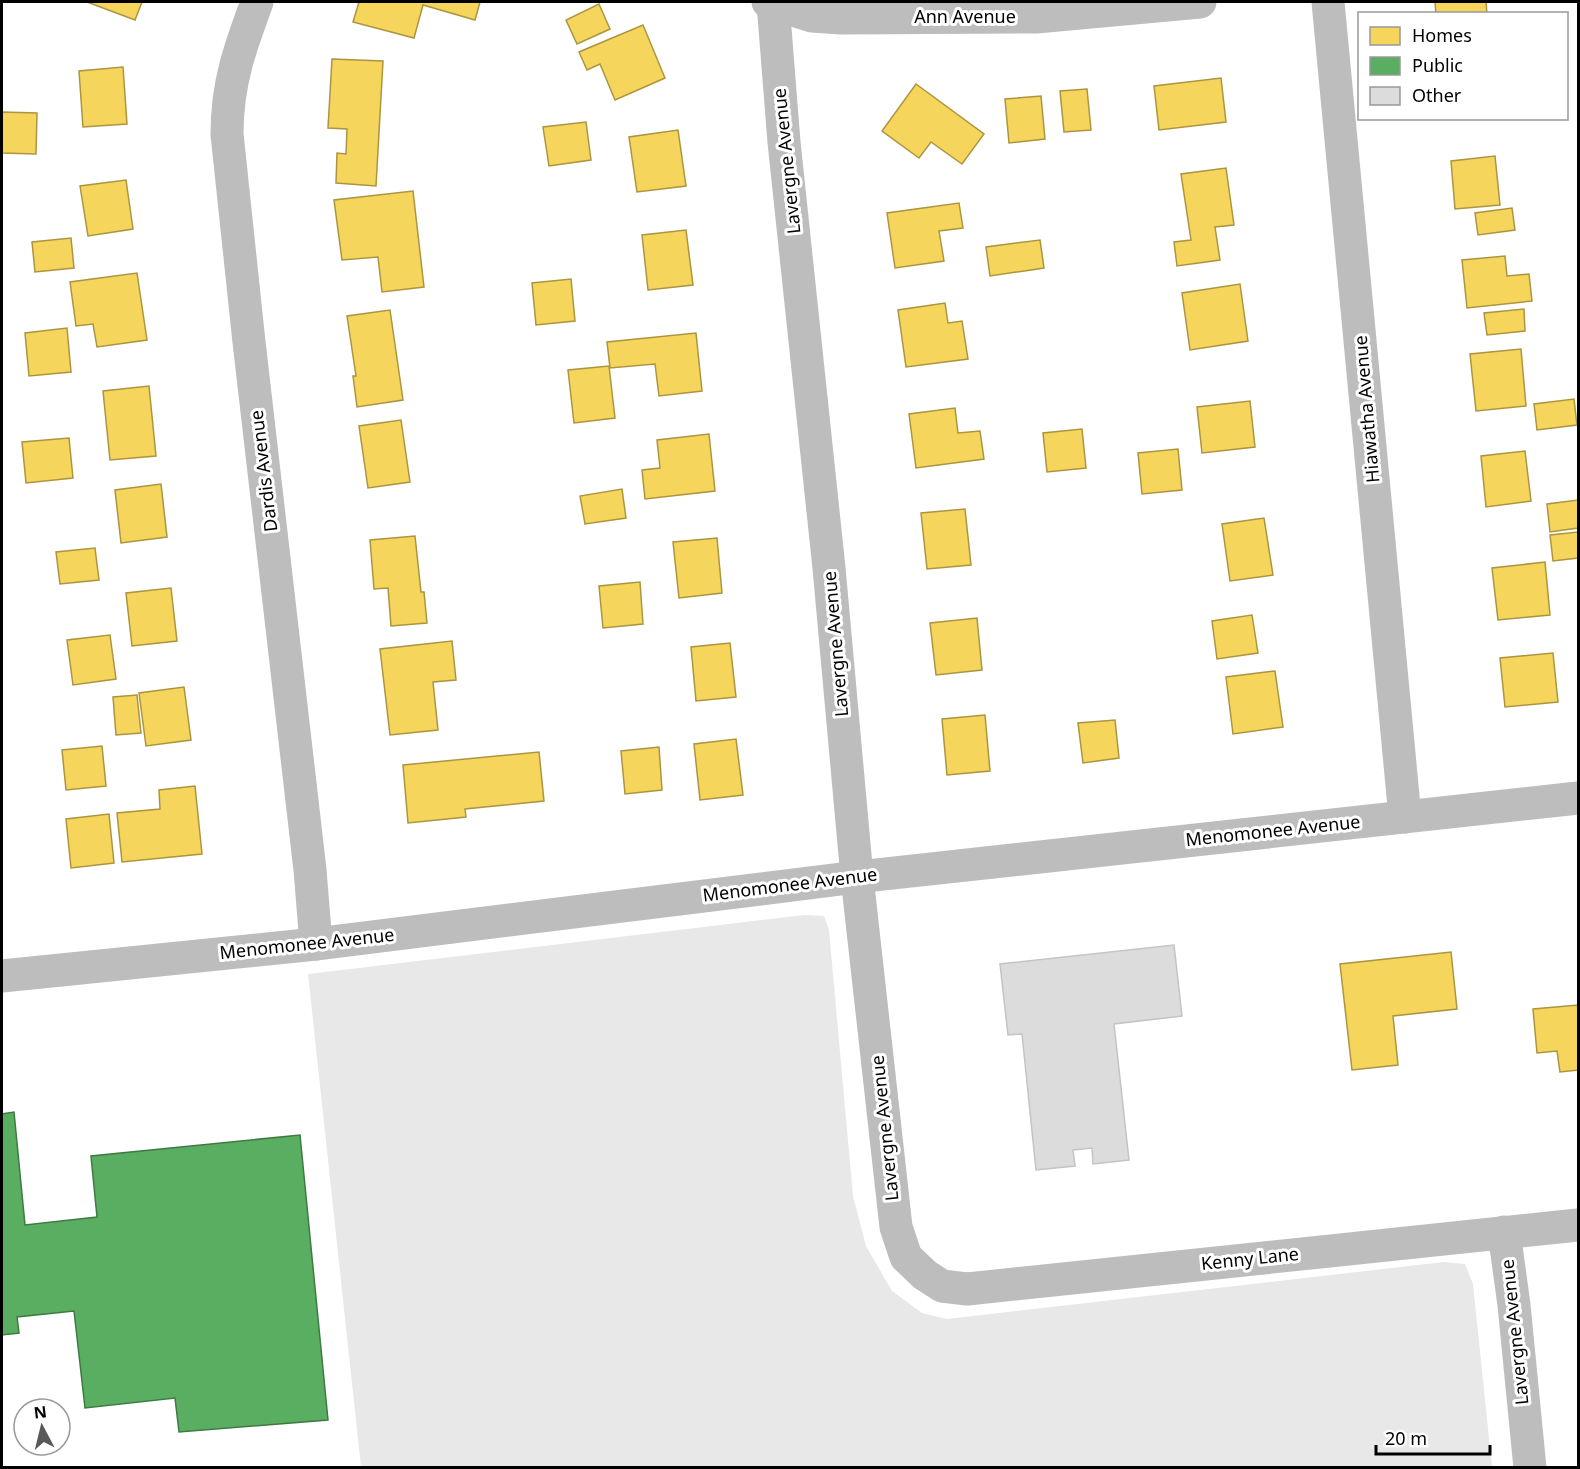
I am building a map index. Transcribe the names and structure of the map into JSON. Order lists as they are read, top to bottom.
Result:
{
  "streets": {
    "street": [
      "Ann Avenue",
      "Lavergne Avenue",
      "Hiawatha Avenue",
      "Dardis Avenue",
      "Menomonee Avenue",
      "Kenny Lane"
    ]
  },
  "crossings": [
    ["Ann Avenue", "Lavergne Avenue"],
    ["Lavergne Avenue", "Menomonee Avenue"],
    ["Lavergne Avenue", "Kenny Lane"],
    ["Hiawatha Avenue", "Menomonee Avenue"],
    ["Dardis Avenue", "Menomonee Avenue"]
  ],
  "legend": ["Homes", "Public", "Other"],
  "scale_bar": "20 m",
  "north": "top"
}
